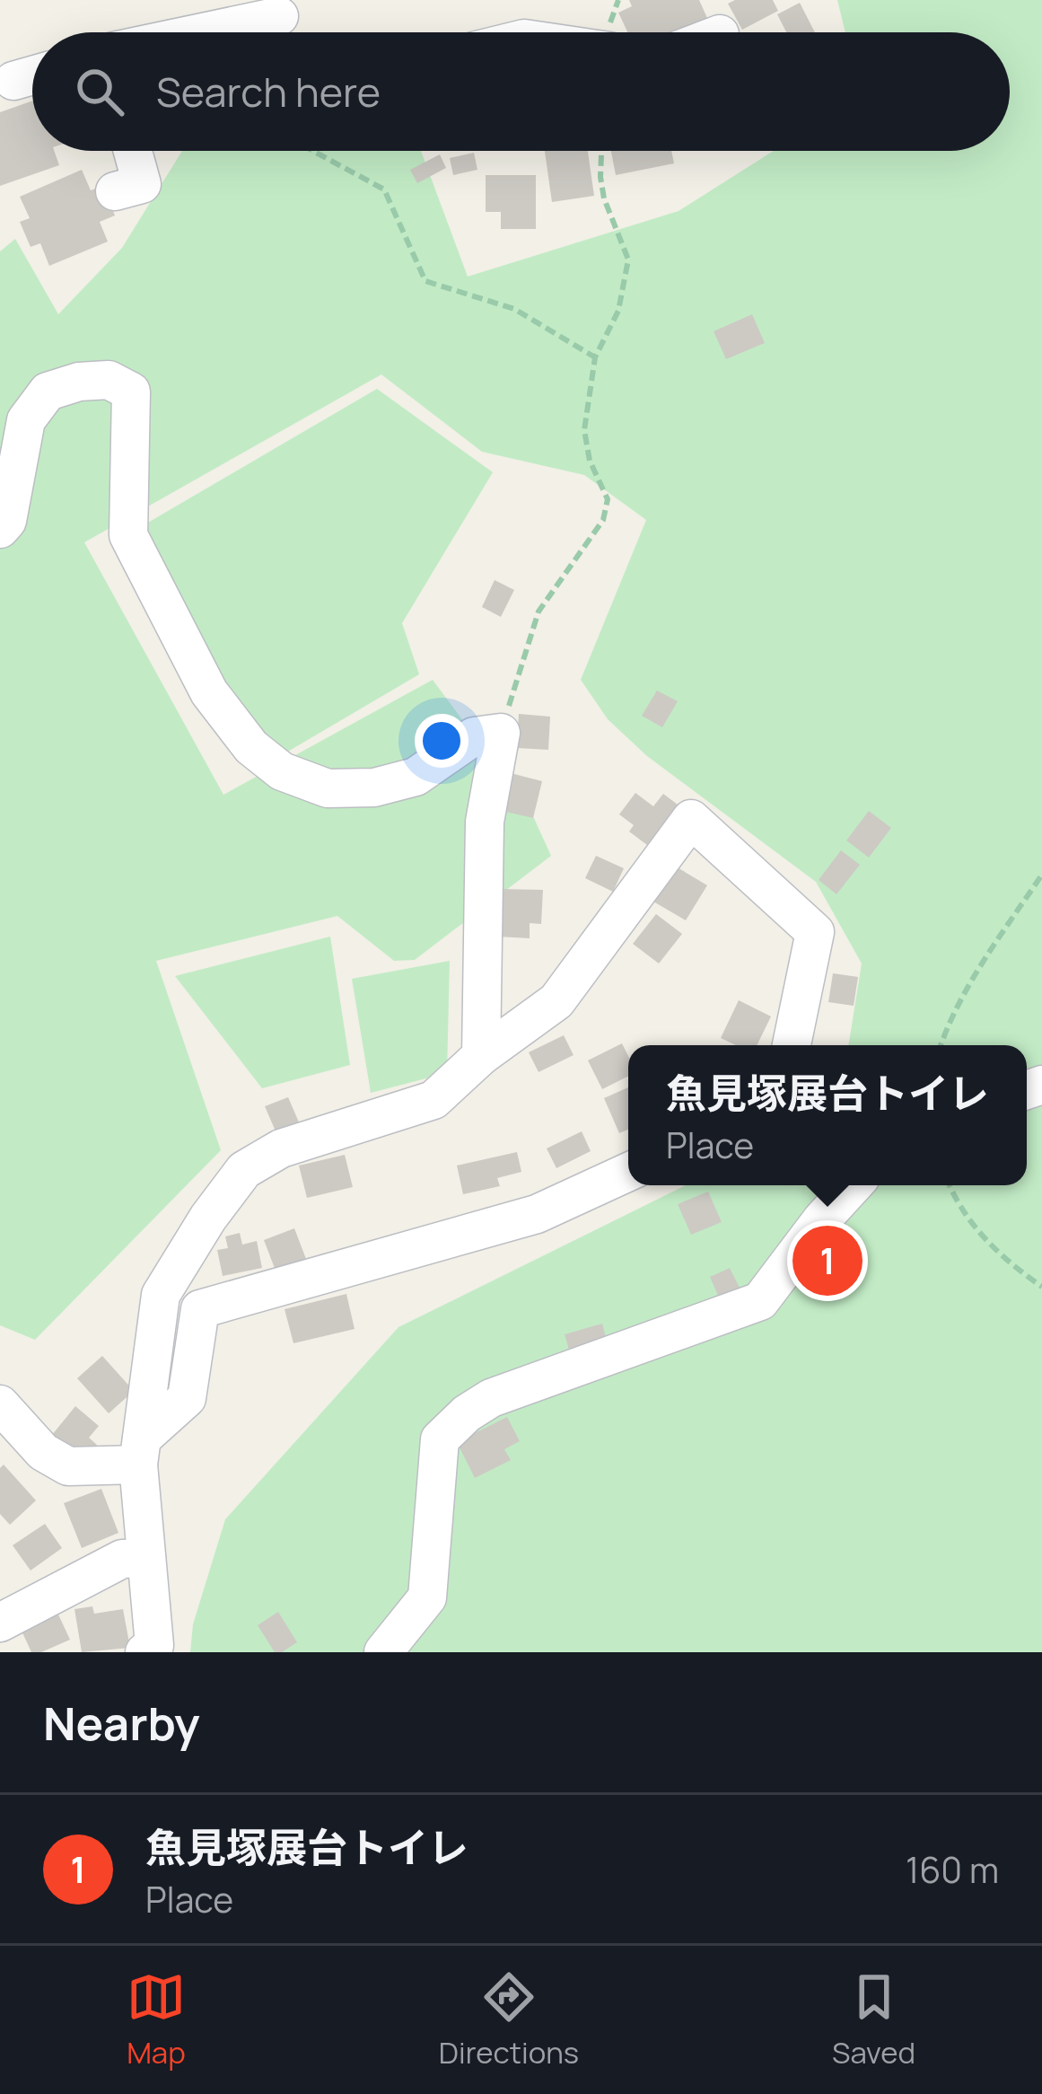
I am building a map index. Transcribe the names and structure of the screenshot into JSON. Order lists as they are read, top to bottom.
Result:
{
  "page": {
    "search": "Search here",
    "popup": ["魚見塚展台トイレ", "Place"],
    "pins": "1",
    "heading": "Nearby",
    "list": [
      {
        "mark": "1",
        "name": "魚見塚展台トイレ",
        "note": "Place",
        "value": "160 m"
      }
    ],
    "nav": ["Map", "Directions", "Saved"]
  }
}
